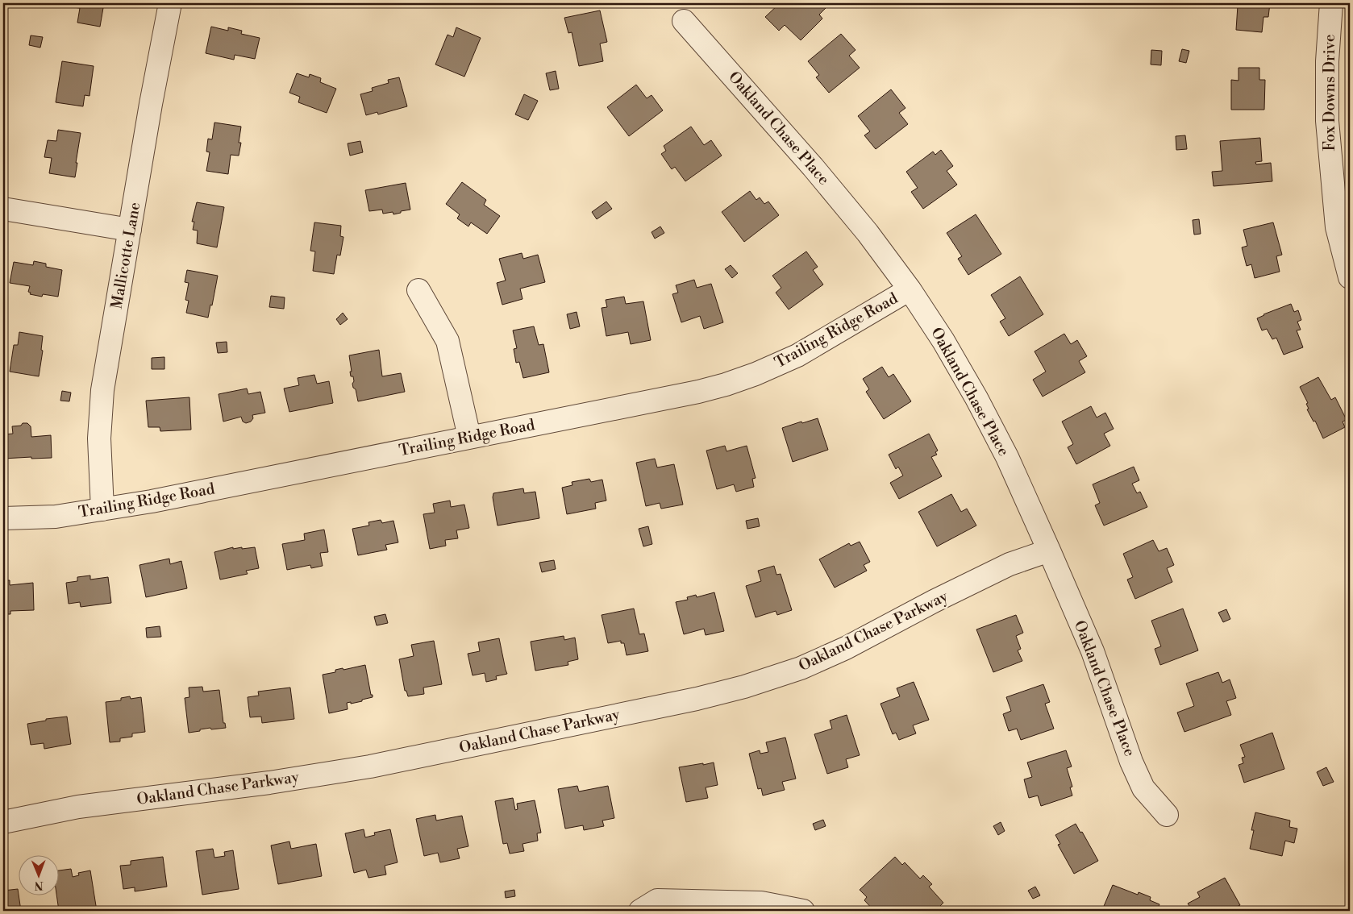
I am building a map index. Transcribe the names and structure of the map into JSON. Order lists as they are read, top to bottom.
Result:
{
  "streets": {
    "street": [
      "Fox Downs Drive",
      "Oakland Chase Place",
      "Mallicotte Lane",
      "Trailing Ridge Road",
      "Oakland Chase Parkway"
    ]
  },
  "crossings": [
    ["Oakland Chase Place", "Trailing Ridge Road"],
    ["Oakland Chase Place", "Oakland Chase Parkway"],
    ["Mallicotte Lane", "Trailing Ridge Road"]
  ],
  "north": "bottom"
}
